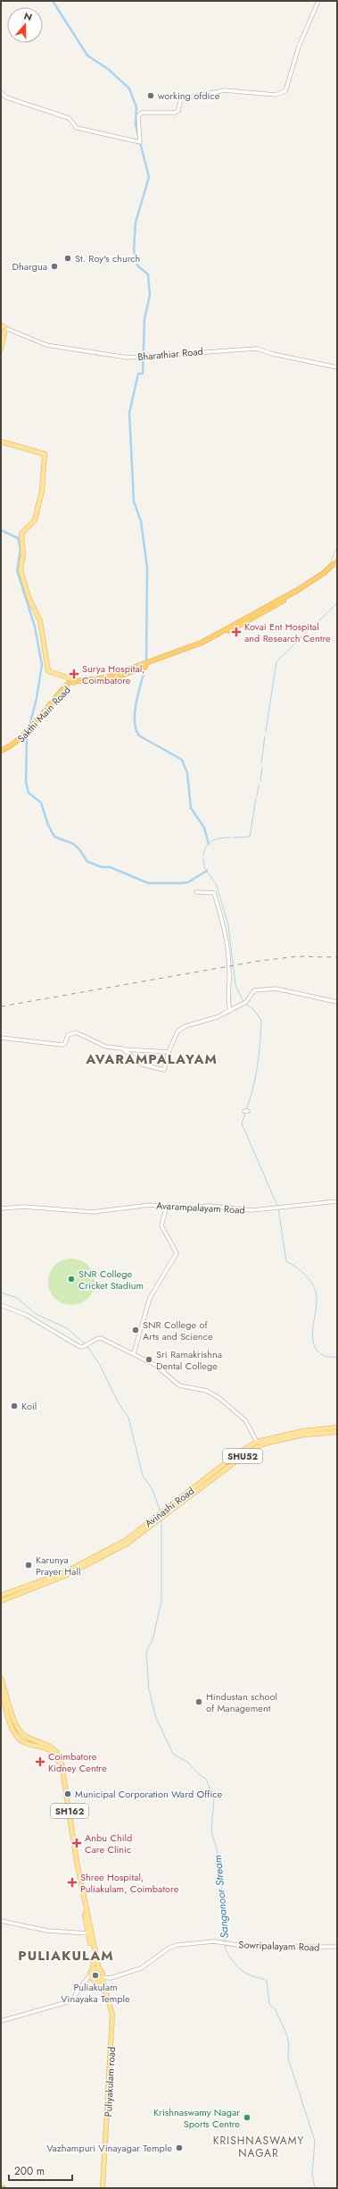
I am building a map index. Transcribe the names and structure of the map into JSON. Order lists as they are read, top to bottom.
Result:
{
  "streets": {
    "highway": ["Sakthi Main Road"],
    "main road": [
      "Bharathiar Road",
      "SHU52",
      "Avinashi Road",
      "SH162",
      "Puliyakulam road"
    ],
    "street": ["Avarampalayam Road", "Sowripalayam Road"]
  },
  "crossings": [
    ["SH162", "Sowripalayam Road"],
    ["SH162", "Puliyakulam road"],
    ["Sowripalayam Road", "Puliyakulam road"]
  ],
  "districts": ["AVARAMPALAYAM", "PULIAKULAM", "KRISHNASWAMY NAGAR"],
  "water": ["Sanganoor Stream"],
  "places": {
    "other": [
      "working ofdice",
      "St. Roy's church",
      "Dhargua",
      "SNR College Cricket Stadium",
      "SNR College of Arts and Science",
      "Sri Ramakrishna Dental College",
      "Koil",
      "Karunya Prayer Hall",
      "Hindustan school of Management",
      "Municipal Corporation Ward Office",
      "Puliakulam Vinayaka Temple",
      "Krishnaswamy Nagar Sports Centre",
      "Vazhampuri Vinayagar Temple"
    ],
    "health": [
      "Kovai Ent Hospital and Research Centre",
      "Surya Hospital, Coimbatore",
      "Coimbatore Kidney Centre",
      "Anbu Child Care Clinic",
      "Shree Hospital, Puliakulam, Coimbatore"
    ]
  },
  "scale_bar": "200 m",
  "north": "top"
}
